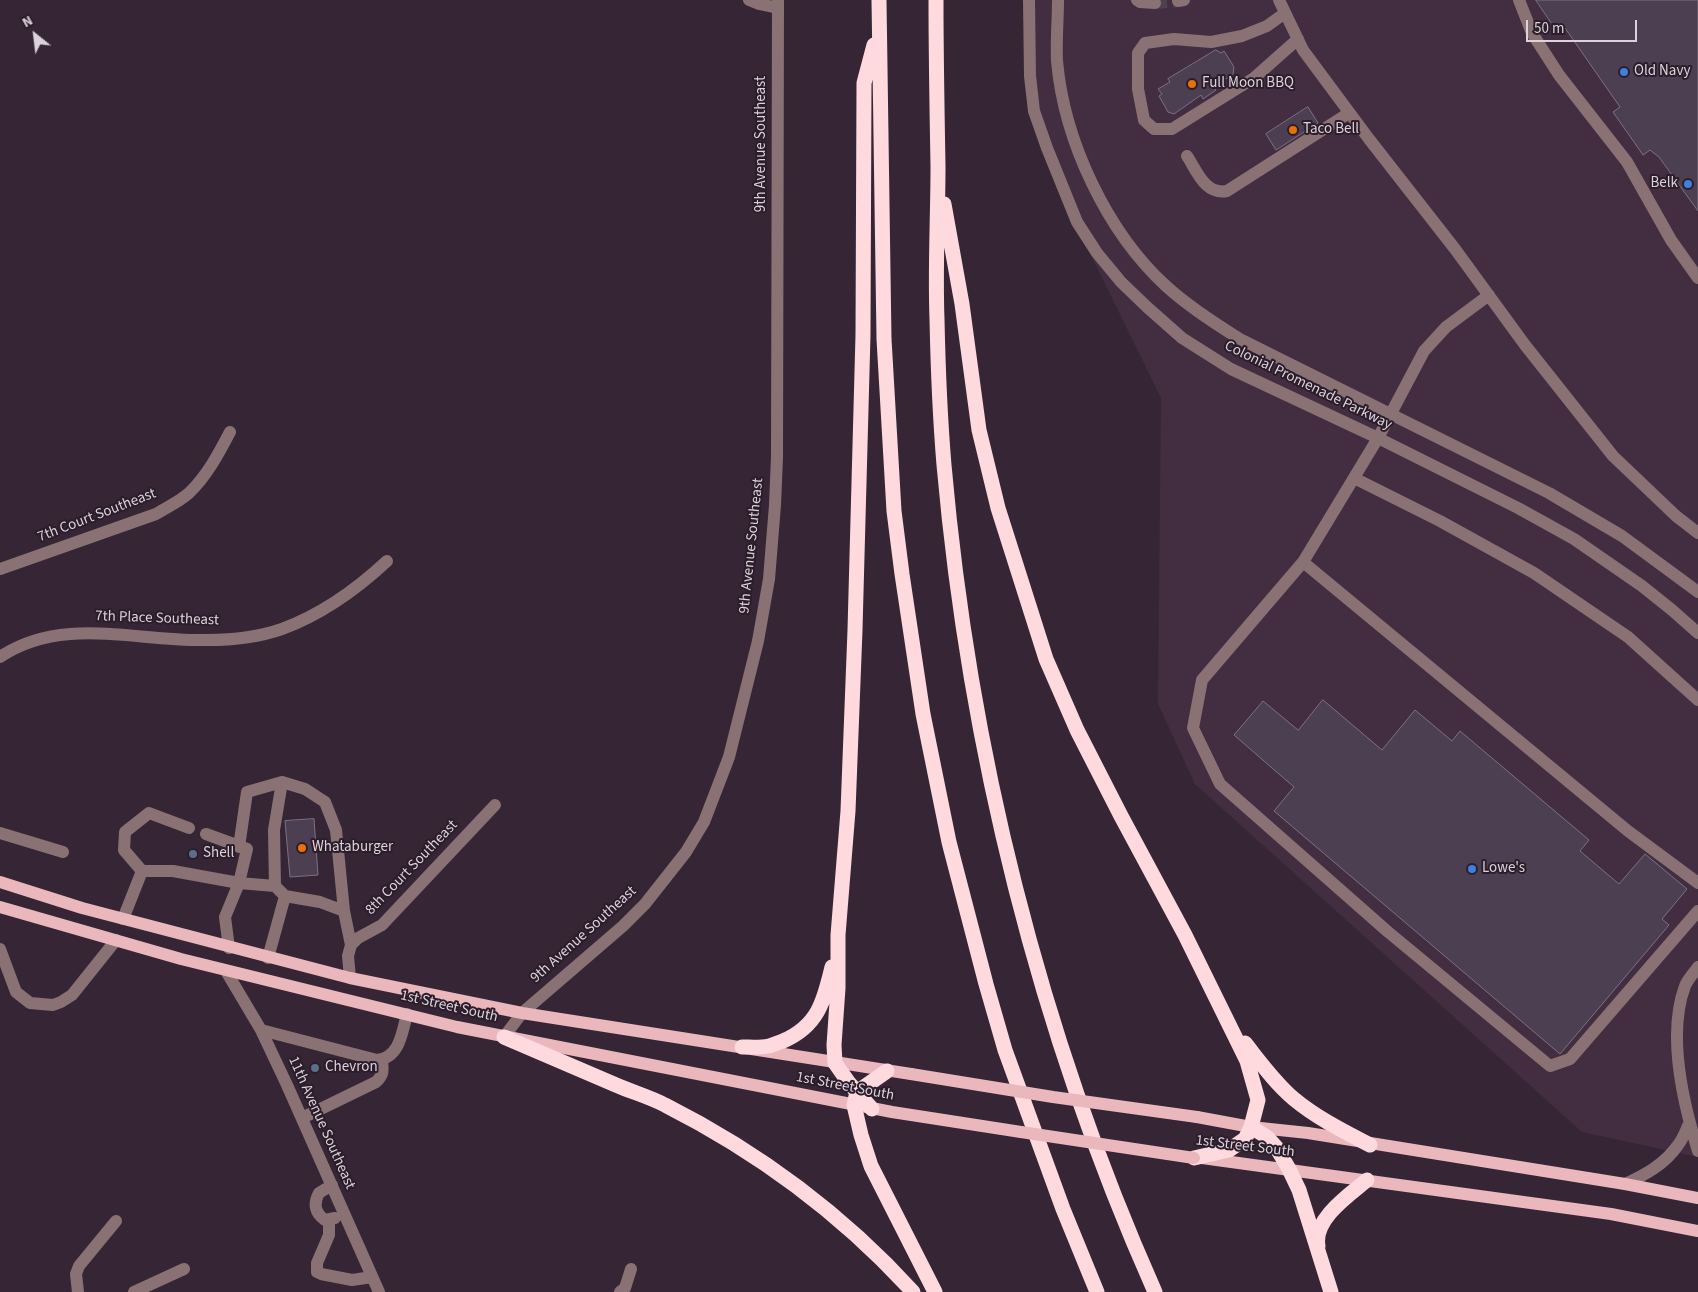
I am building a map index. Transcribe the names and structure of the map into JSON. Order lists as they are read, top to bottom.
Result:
{
  "streets": {
    "main road": ["1st Street South"],
    "street": [
      "9th Avenue Southeast",
      "Colonial Promenade Parkway",
      "7th Court Southeast",
      "7th Place Southeast",
      "8th Court Southeast",
      "11th Avenue Southeast"
    ]
  },
  "crossings": [
    ["9th Avenue Southeast", "1st Street South"],
    ["1st Street South", "11th Avenue Southeast"]
  ],
  "places": [
    "Old Navy",
    "Full Moon BBQ",
    "Taco Bell",
    "Belk",
    "Whataburger",
    "Shell",
    "Lowe's",
    "Chevron"
  ],
  "scale_bar": "50 m",
  "north": "top left"
}
